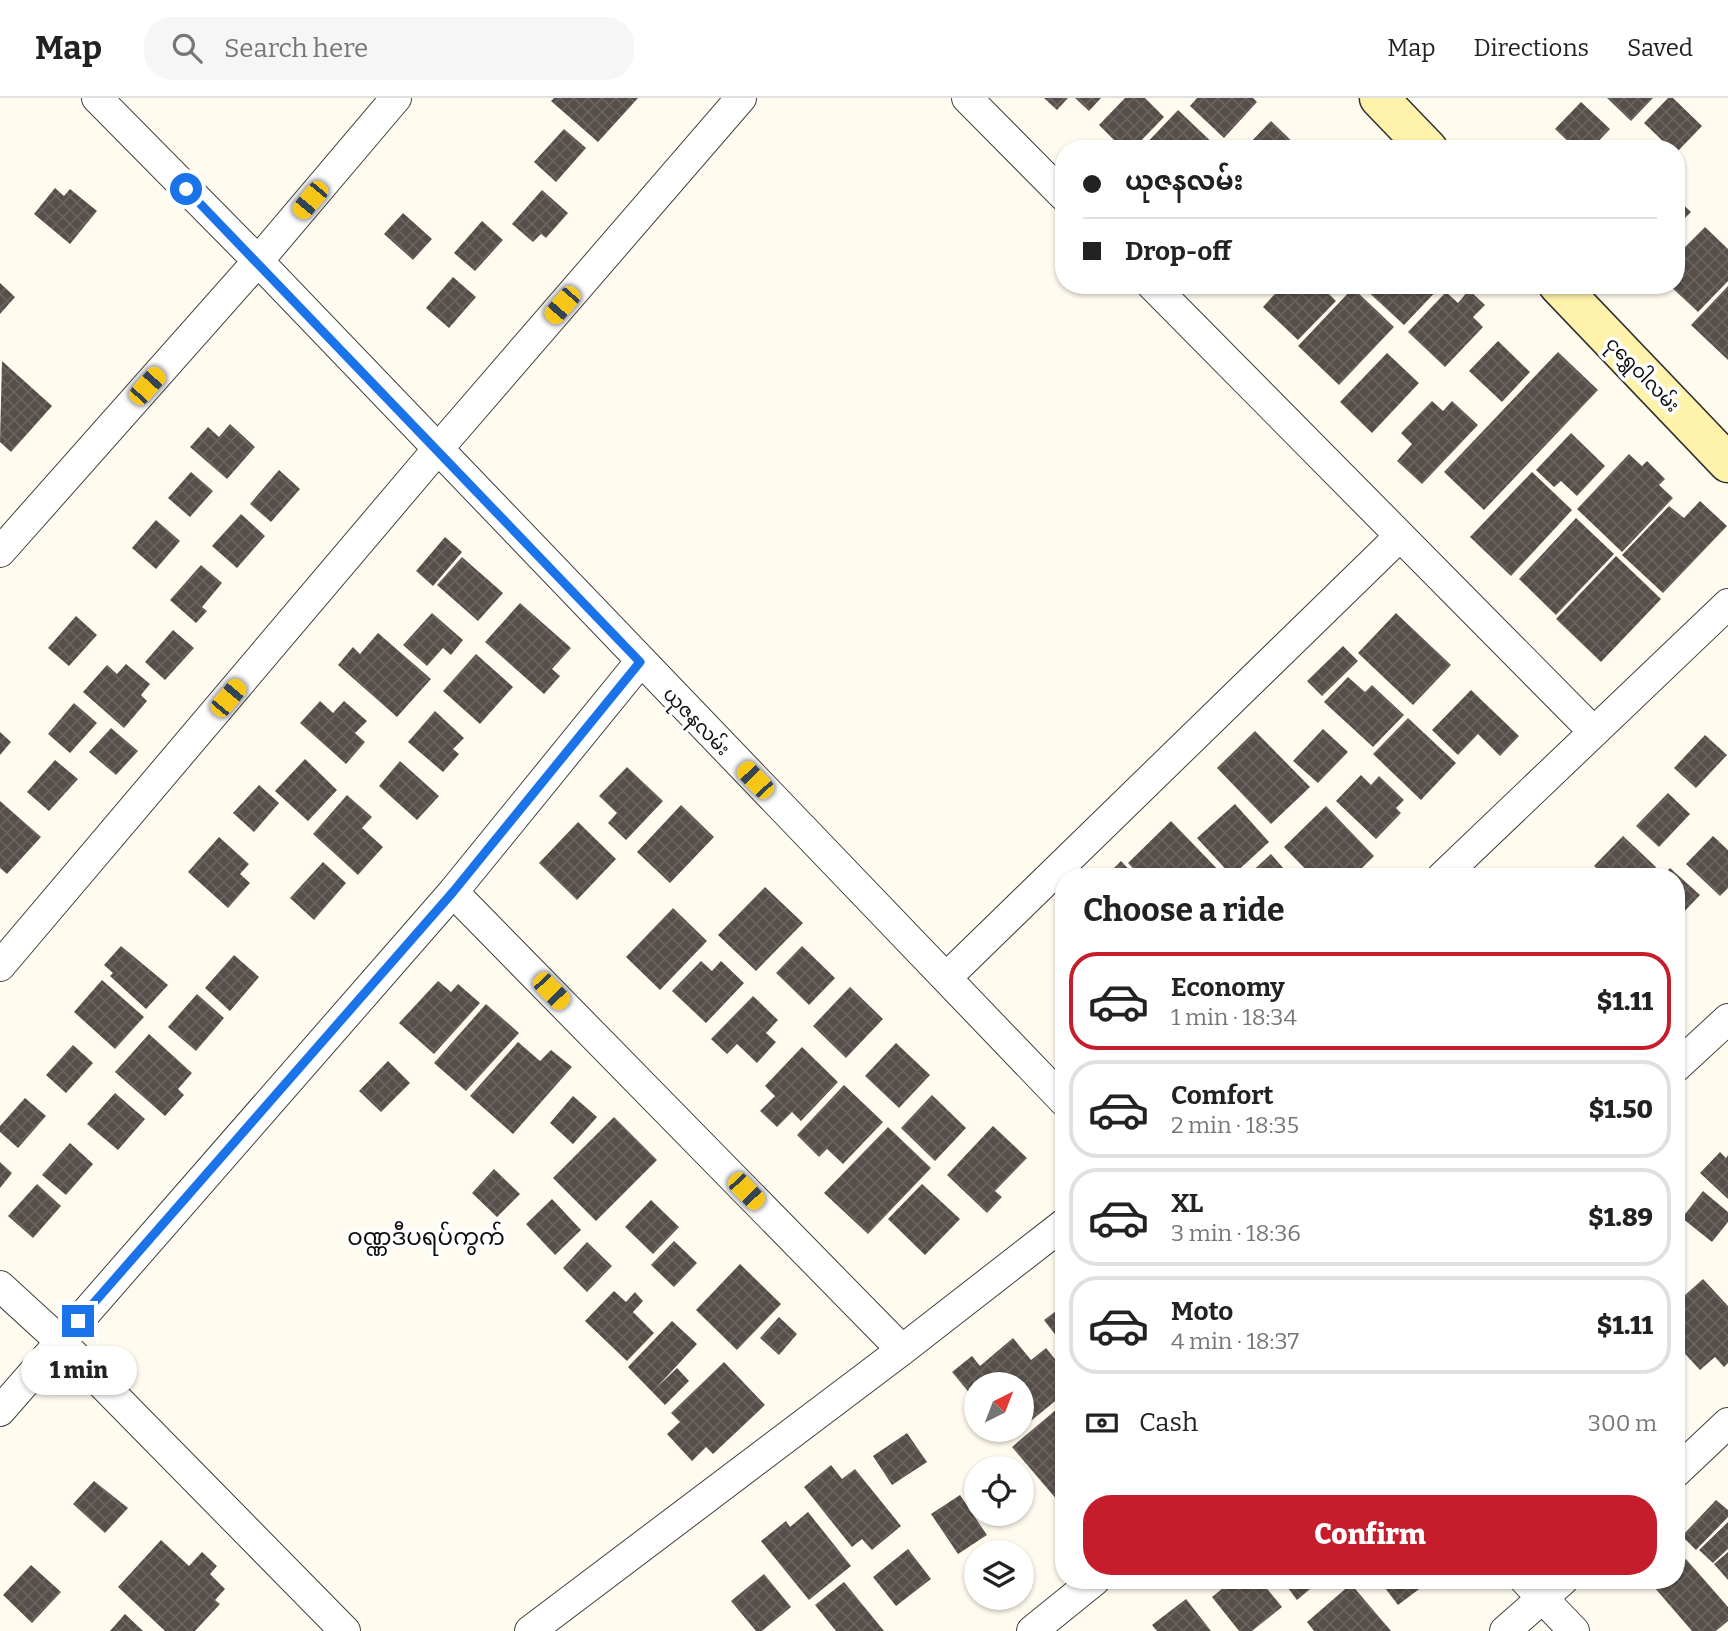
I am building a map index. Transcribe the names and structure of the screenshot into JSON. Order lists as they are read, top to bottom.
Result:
{
  "streets": {
    "street": ["ငုရွှေဝါလမ်း", "ယုဇနလမ်း"]
  },
  "districts": ["ဝဏ္ဏဒီပရပ်ကွက်"],
  "north": "top right",
  "page": {
    "header": "Map",
    "search": "Search here",
    "nav": ["Map", "Directions", "Saved"],
    "banner": ["ယုဇနလမ်း", "Drop-off"],
    "heading": "Choose a ride",
    "list": [
      {
        "name": "Economy",
        "note": "1 min · 18:34",
        "value": "$1.11"
      },
      {
        "name": "Comfort",
        "note": "2 min · 18:35",
        "value": "$1.50"
      },
      {
        "name": "XL",
        "note": "3 min · 18:36",
        "value": "$1.89"
      },
      {
        "name": "Moto",
        "note": "4 min · 18:37",
        "value": "$1.11"
      }
    ],
    "bubble": "1 min",
    "pay": ["Cash", "300 m"],
    "buttons": "Confirm"
  }
}
